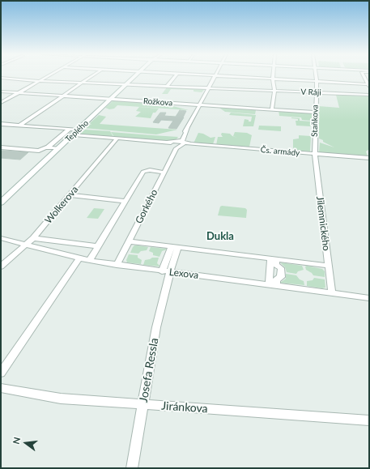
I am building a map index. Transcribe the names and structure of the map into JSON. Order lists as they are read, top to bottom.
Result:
{
  "streets": {
    "main road": ["Teplého"],
    "street": [
      "V Ráji",
      "Rožkova",
      "Staňkova",
      "Čs. armády",
      "Wolkerova",
      "Gorkého",
      "Jilemnického",
      "Lexova",
      "Josefa Ressla",
      "Jiránkova"
    ]
  },
  "crossings": [
    ["V Ráji", "Staňkova"],
    ["V Ráji", "Teplého"],
    ["V Ráji", "Gorkého"],
    ["Rožkova", "Staňkova"],
    ["Rožkova", "Teplého"],
    ["Rožkova", "Gorkého"],
    ["Staňkova", "Čs. armády"],
    ["Staňkova", "Jilemnického"],
    ["Čs. armády", "Gorkého"],
    ["Čs. armády", "Jilemnického"],
    ["Wolkerova", "Lexova"],
    ["Gorkého", "Lexova"],
    ["Jilemnického", "Lexova"],
    ["Lexova", "Josefa Ressla"],
    ["Josefa Ressla", "Jiránkova"]
  ],
  "districts": ["Dukla"],
  "north": "left"
}
